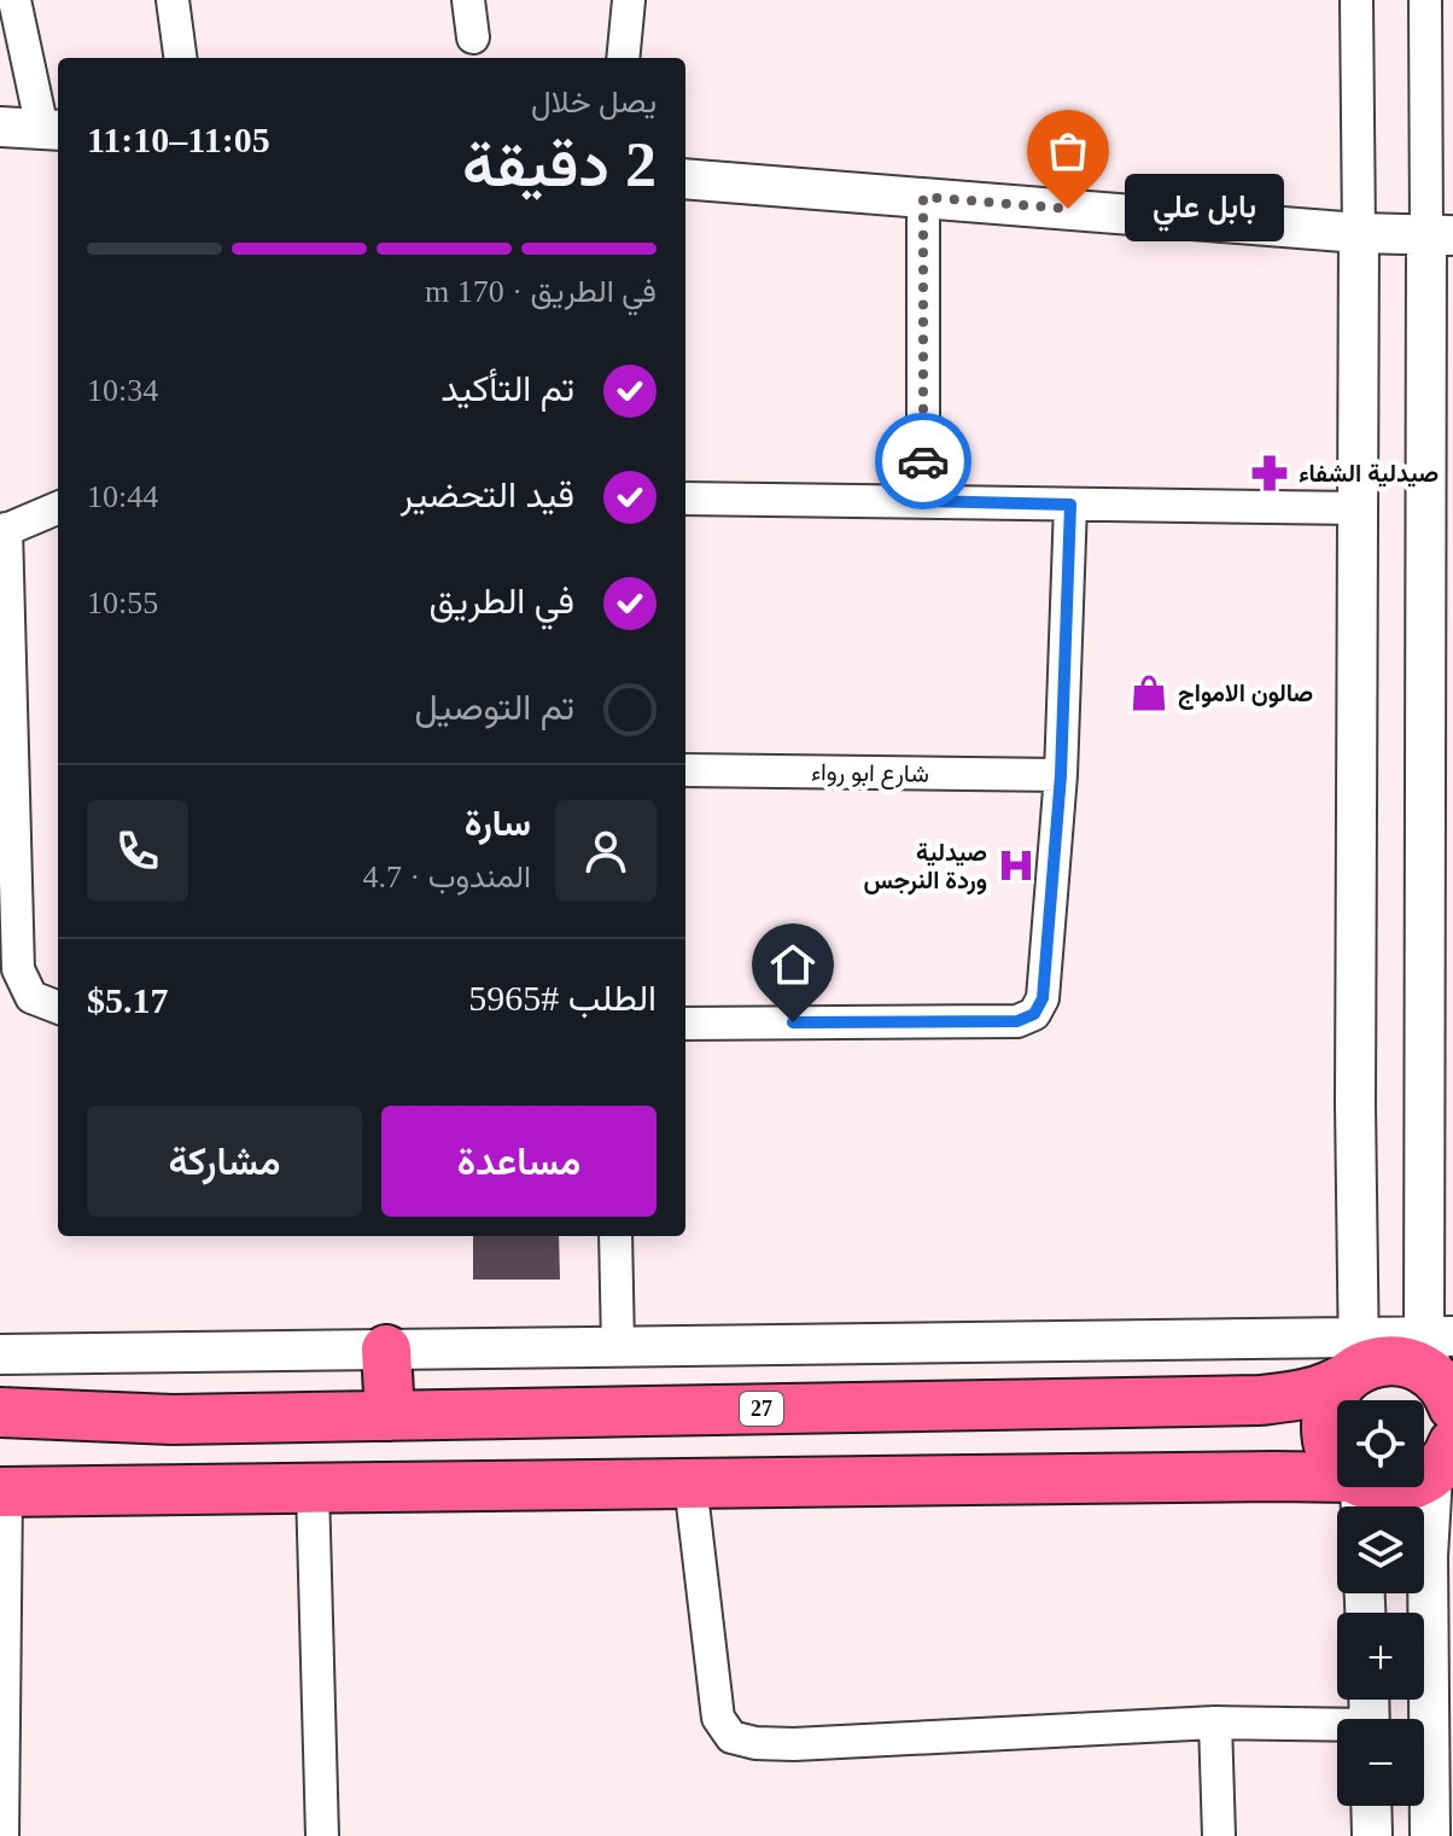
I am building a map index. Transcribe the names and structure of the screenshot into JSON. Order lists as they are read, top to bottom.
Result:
{
  "streets": {
    "main road": ["27"],
    "street": ["شارع ابو رواء"]
  },
  "places": {
    "other": ["بابل علي"],
    "pharmacy": ["صيدلية الشفاء"],
    "shop": ["صالون الامواج"],
    "hospital": ["صيدلية وردة النرجس"]
  },
  "page": {
    "heading": ["2 دقيقة", "يصل خلال", "11:05–11:10"],
    "panel": [
      "سارة",
      "المندوب · 4.7",
      "الطلب #5965",
      "$5.17"
    ],
    "bubble": "بابل علي",
    "bar": "في الطريق · 170 m",
    "list": [
      ["تم التأكيد", "10:34"],
      ["قيد التحضير", "10:44"],
      ["في الطريق", "10:55"],
      "تم التوصيل"
    ],
    "buttons": ["مساعدة", "مشاركة"],
    "map_buttons": ["+", "−"]
  }
}
